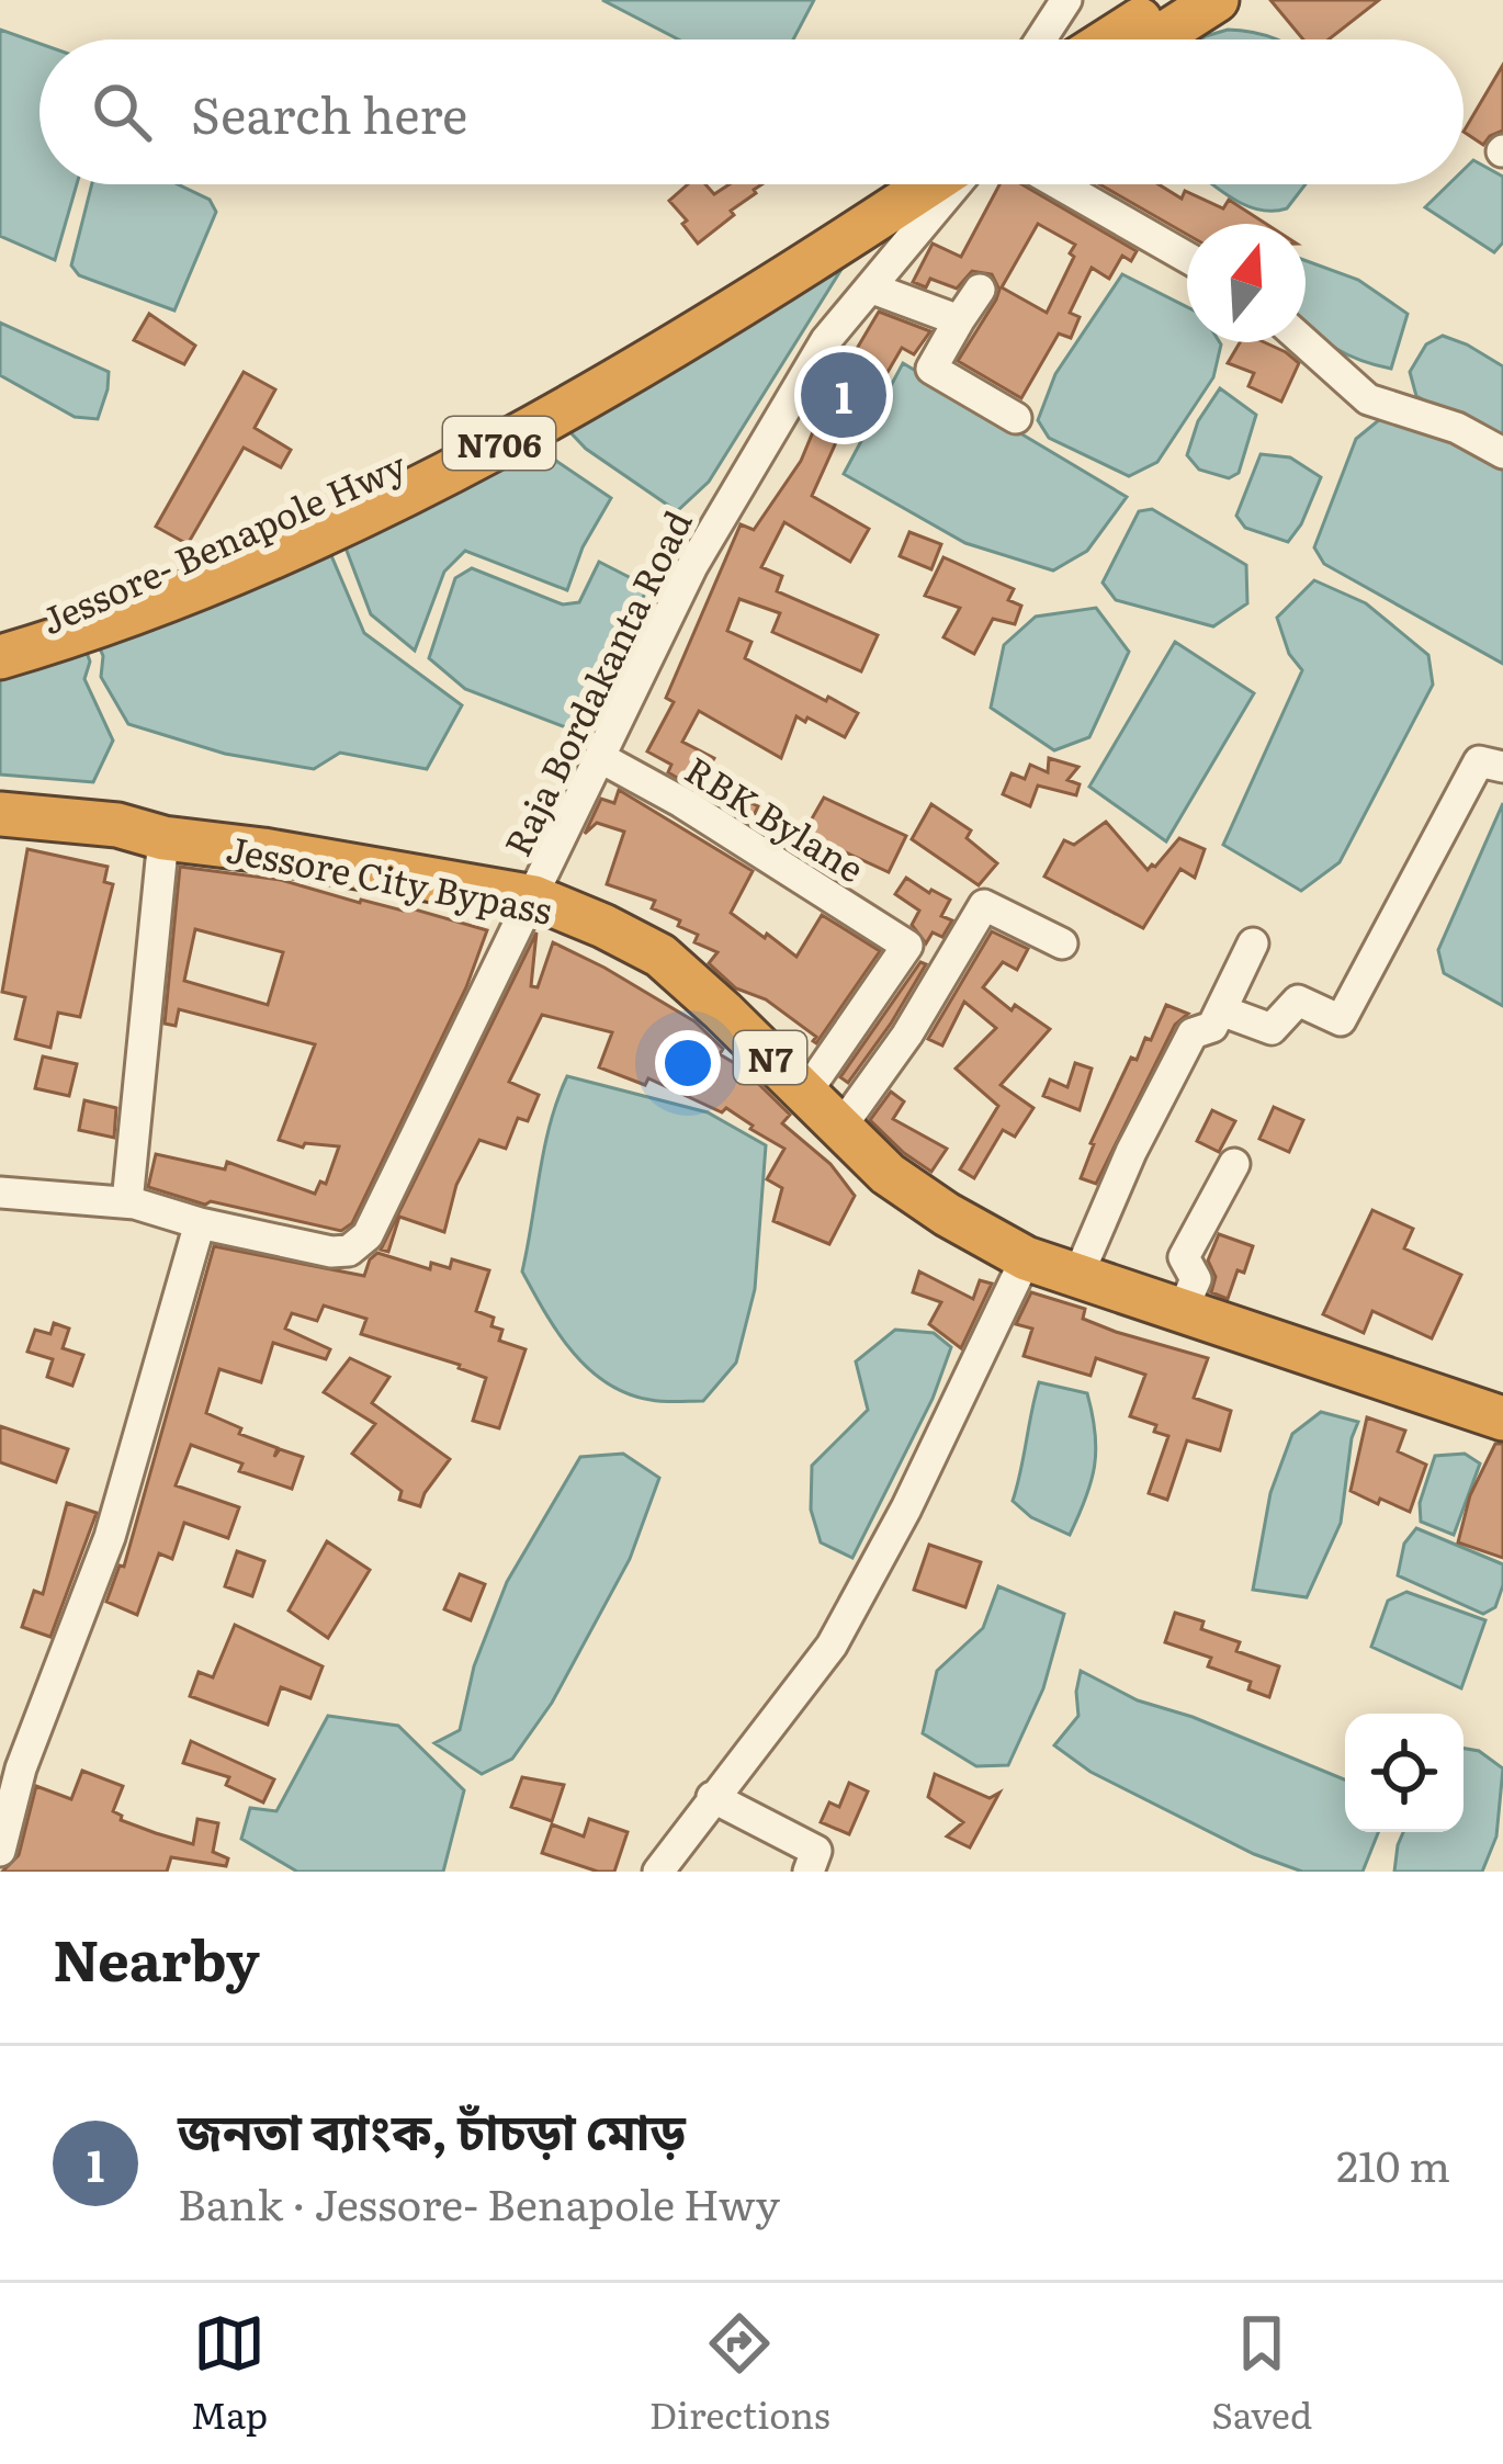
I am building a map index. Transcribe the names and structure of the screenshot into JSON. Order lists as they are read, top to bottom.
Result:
{
  "streets": {
    "highway": [
      "N706",
      "Jessore- Benapole Hwy",
      "Jessore City Bypass",
      "N7"
    ],
    "street": ["Raja Bordakanta Road", "RBK Bylane"]
  },
  "crossings": [
    ["Raja Bordakanta Road", "RBK Bylane"],
    ["Raja Bordakanta Road", "Jessore City Bypass"]
  ],
  "north": "top",
  "page": {
    "search": "Search here",
    "pins": "1",
    "heading": "Nearby",
    "list": [
      {
        "mark": "1",
        "name": "জনতা ব্যাংক, চাঁচড়া মোড়",
        "note": "Bank · Jessore- Benapole Hwy",
        "value": "210 m"
      }
    ],
    "nav": ["Map", "Directions", "Saved"]
  }
}
